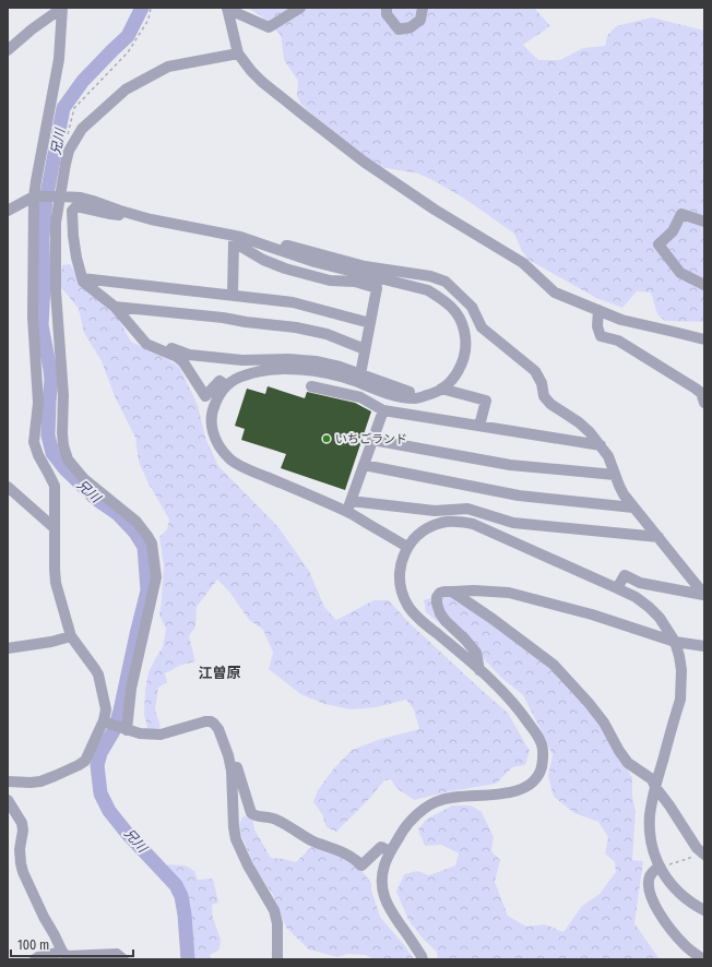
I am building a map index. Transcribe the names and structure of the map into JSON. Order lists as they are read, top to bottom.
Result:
{
  "districts": ["江曽原"],
  "water": ["兄川"],
  "places": ["いちごランド"],
  "scale_bar": "100 m"
}
